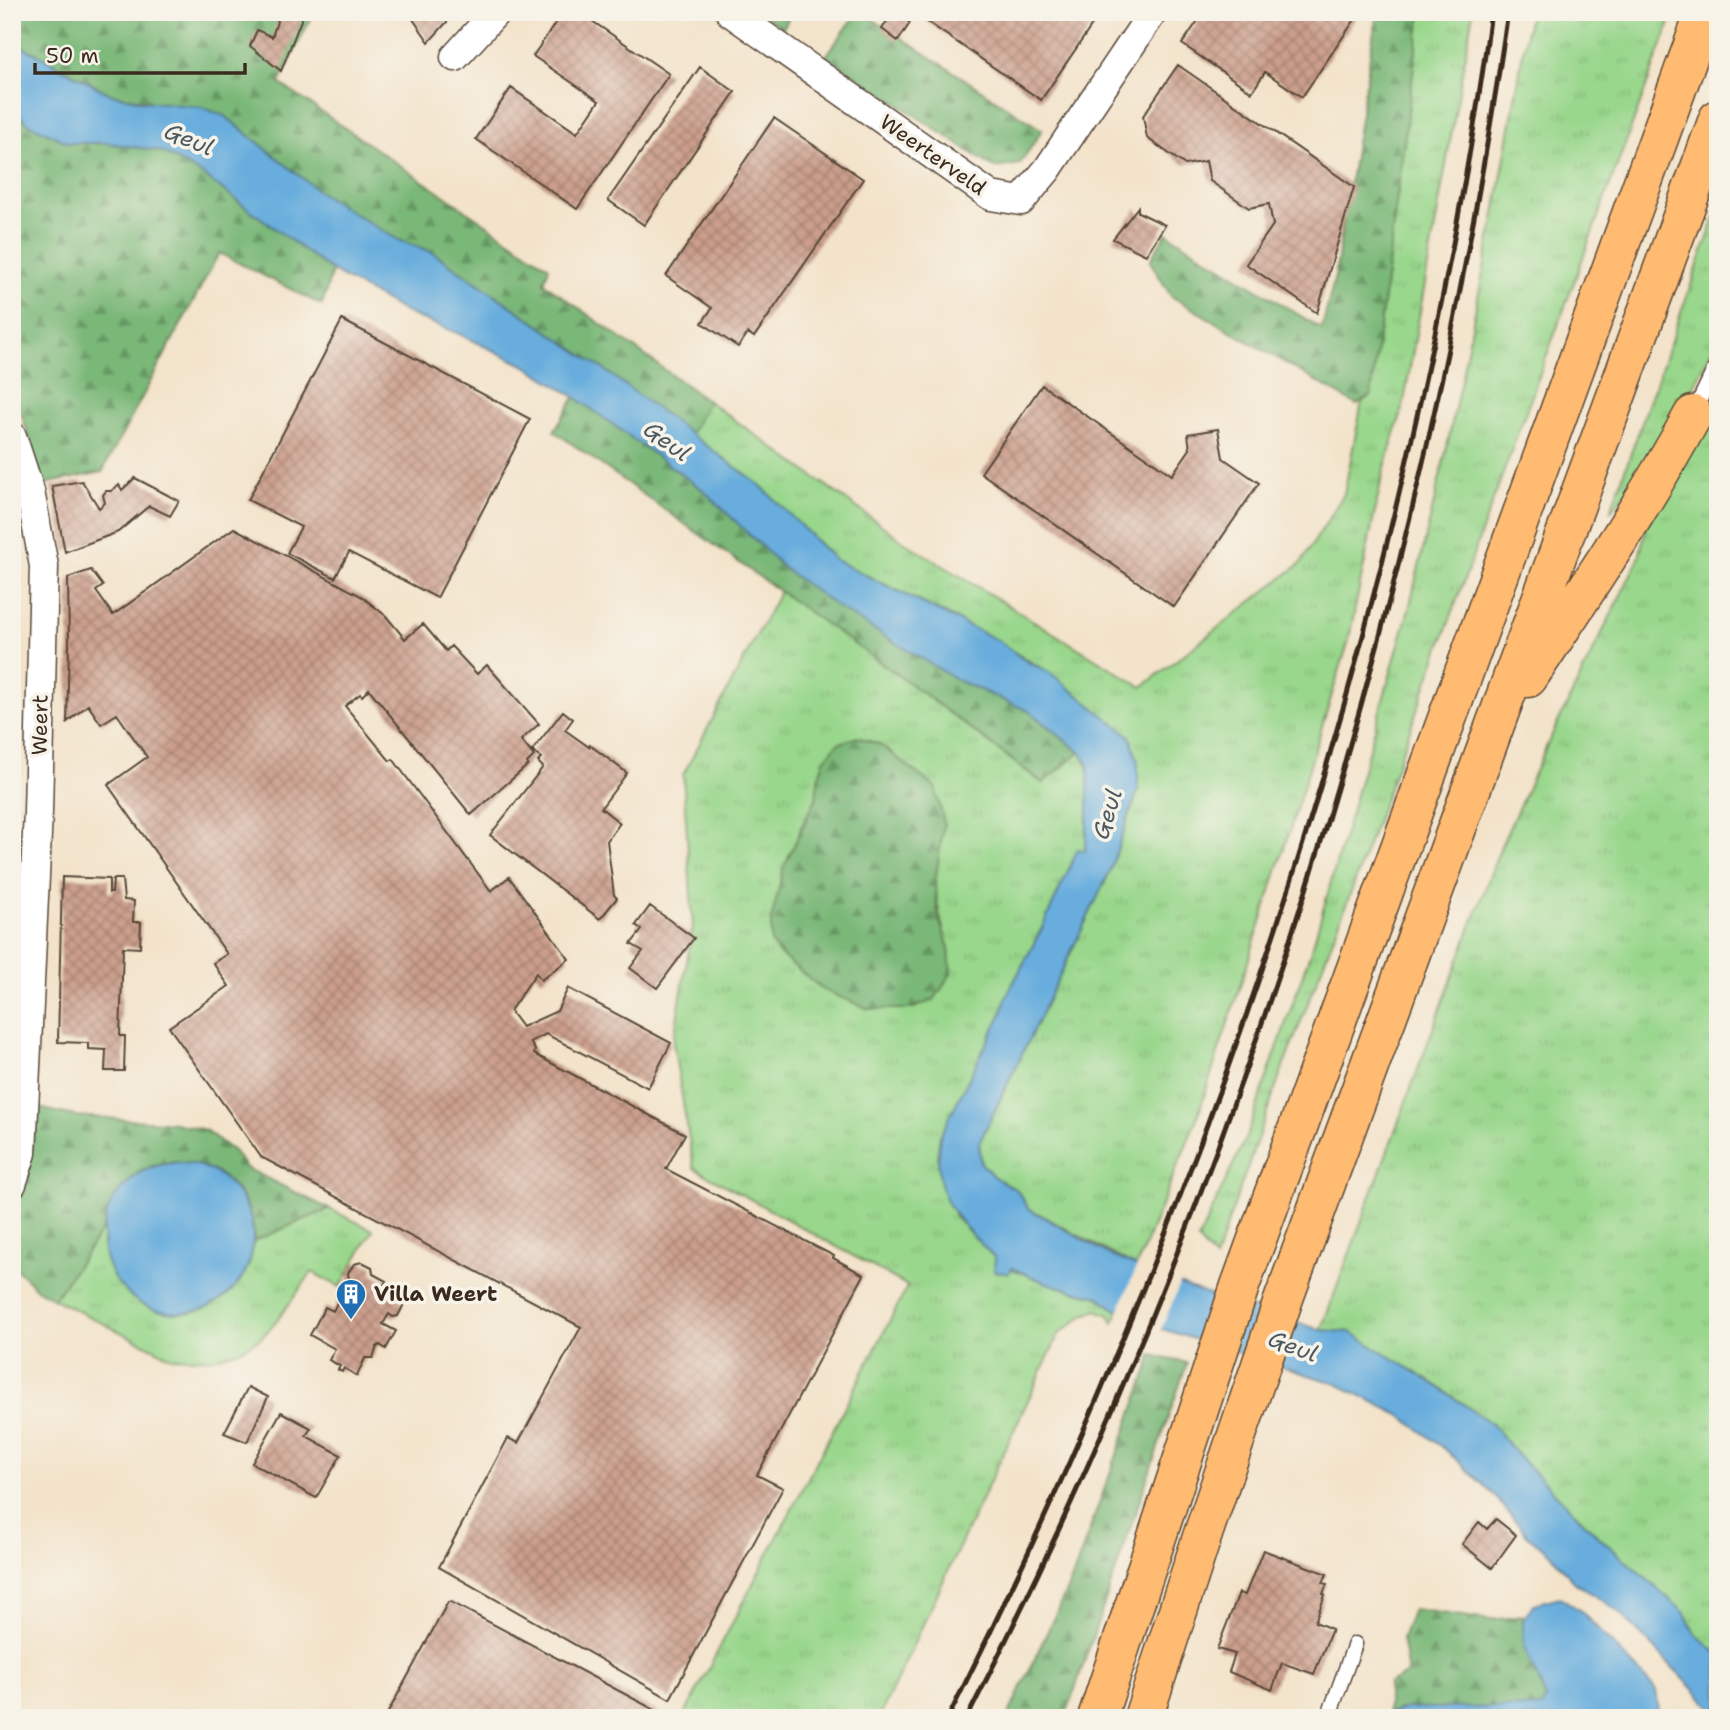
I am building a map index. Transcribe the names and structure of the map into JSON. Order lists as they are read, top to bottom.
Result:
{
  "streets": {
    "street": ["Weerterveld", "Weert"]
  },
  "water": ["Geul"],
  "places": {
    "building": ["Villa Weert"]
  },
  "scale_bar": "50 m"
}
